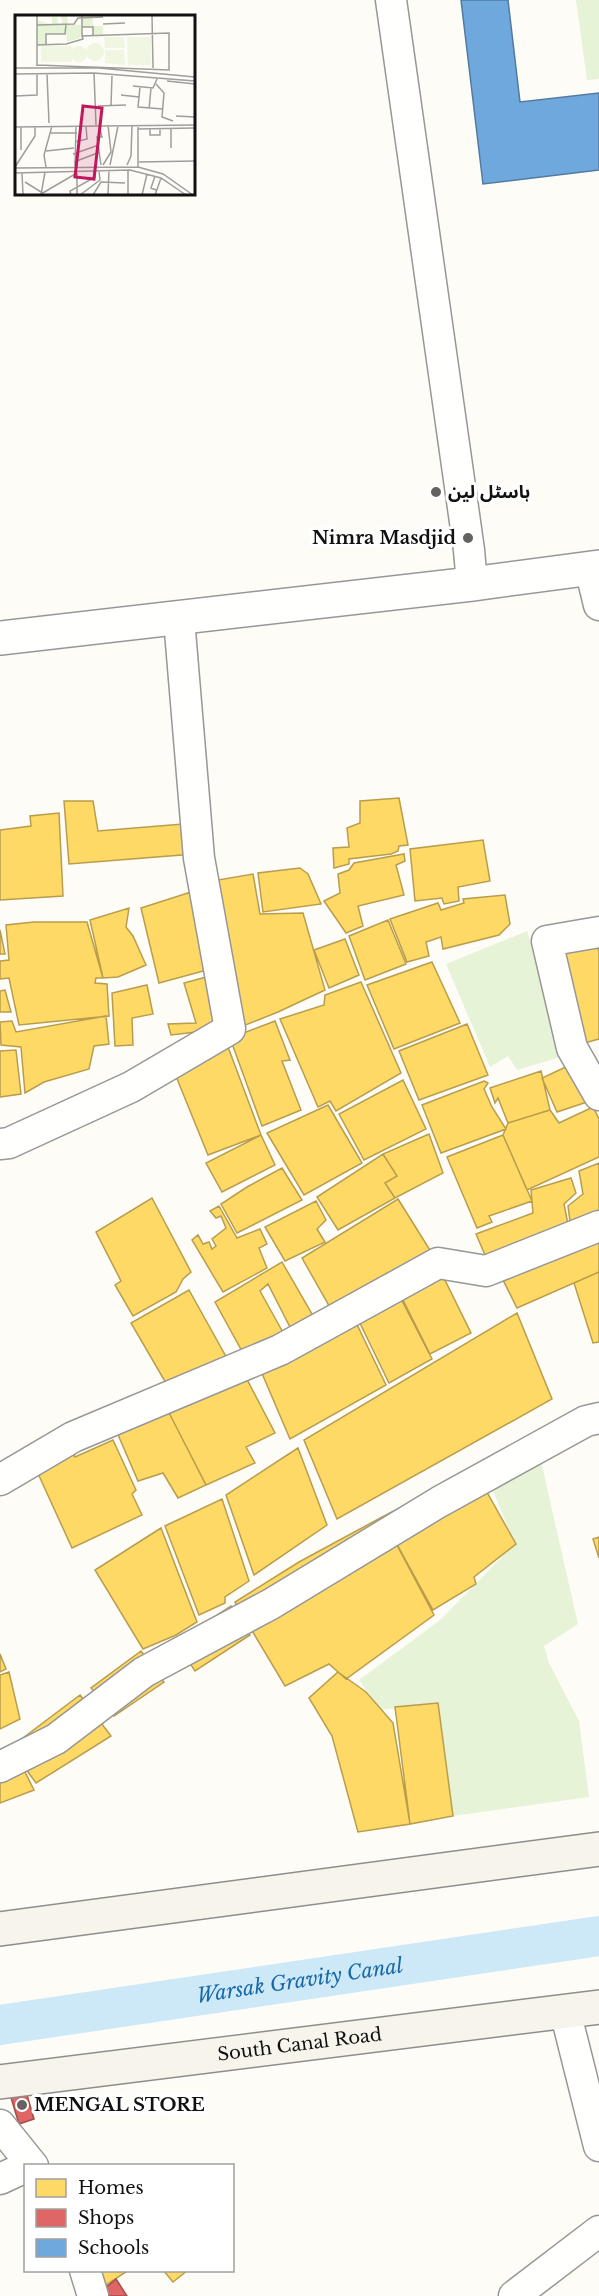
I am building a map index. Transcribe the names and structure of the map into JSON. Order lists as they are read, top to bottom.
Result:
{
  "streets": {
    "main road": ["South Canal Road"]
  },
  "water": ["Warsak Gravity Canal"],
  "places": ["ہاسٹل لین", "Nimra Masdjid", "MENGAL STORE"],
  "legend": ["Homes", "Shops", "Schools"]
}
